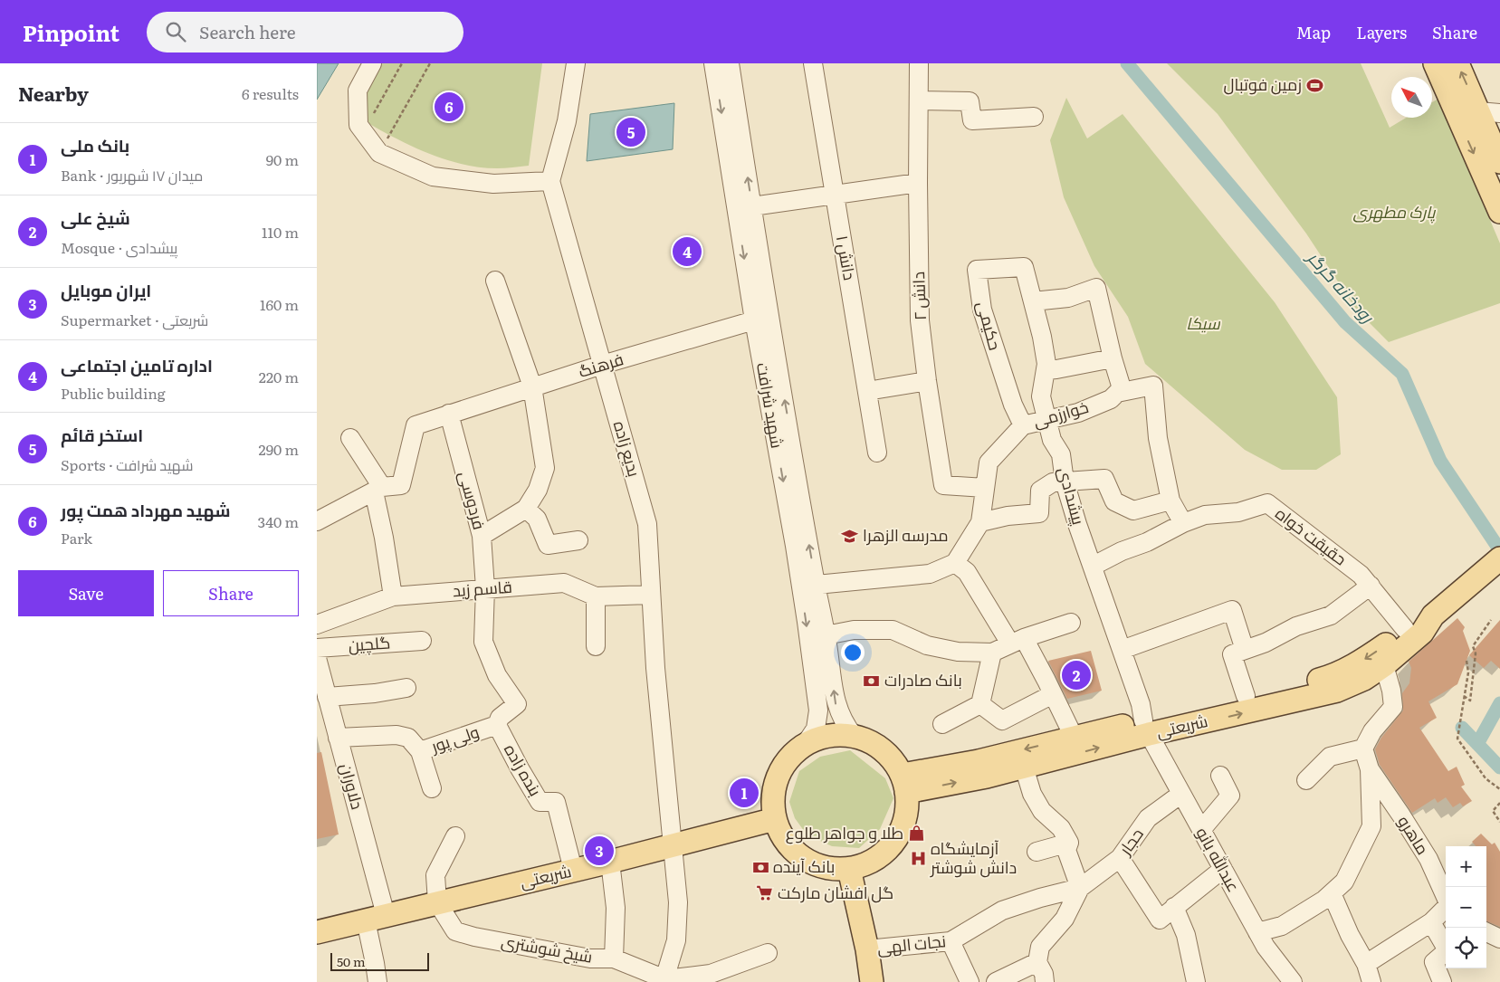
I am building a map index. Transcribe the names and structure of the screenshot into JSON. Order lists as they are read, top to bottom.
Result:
{
  "streets": {
    "main road": ["شریعتی"],
    "street": [
      "دانش ۱",
      "دانش ۲",
      "حکیمی",
      "فرهنگ",
      "شهید شرافت",
      "خوارزمی",
      "بدیع زاده",
      "پیشدادی",
      "فردوسی",
      "حقیقت خواه",
      "قاسم زید",
      "گلچین",
      "ولی پور",
      "بنده زاده",
      "دلاوران",
      "ماهرو",
      "حجار",
      "عبدالله بانو",
      "نجات الهی",
      "شیخ شوشتری"
    ]
  },
  "crossings": [
    ["دانش ۲", "خوارزمی"],
    ["حکیمی", "خوارزمی"],
    ["حکیمی", "پیشدادی"],
    ["فرهنگ", "شهید شرافت"],
    ["فرهنگ", "بدیع زاده"],
    ["فرهنگ", "فردوسی"],
    ["شهید شرافت", "شریعتی"],
    ["خوارزمی", "پیشدادی"],
    ["بدیع زاده", "قاسم زید"],
    ["بدیع زاده", "شریعتی"],
    ["بدیع زاده", "شیخ شوشتری"],
    ["پیشدادی", "حقیقت خواه"],
    ["پیشدادی", "شریعتی"],
    ["پیشدادی", "عبدالله بانو"],
    ["فردوسی", "قاسم زید"],
    ["فردوسی", "ولی پور"],
    ["فردوسی", "بنده زاده"],
    ["حقیقت خواه", "شریعتی"],
    ["شریعتی", "بنده زاده"],
    ["شریعتی", "دلاوران"],
    ["شریعتی", "عبدالله بانو"],
    ["شریعتی", "شیخ شوشتری"],
    ["ولی پور", "بنده زاده"],
    ["ولی پور", "دلاوران"],
    ["حجار", "عبدالله بانو"],
    ["حجار", "نجات الهی"]
  ],
  "water": ["رودخانه گرگر"],
  "parks": ["پارک مطهری", "سیکا"],
  "places": {
    "sports": ["زمین فوتبال"],
    "school or university": ["مدرسه الزهرا"],
    "bank": ["بانک صادرات", "بانک آینده"],
    "shop": ["طلا و جواهر طلوع"],
    "hospital": ["آزمایشگاه دانش شوشتر"],
    "supermarket": ["گل افشان مارکت"]
  },
  "scale_bar": "50 m",
  "north": "top left",
  "page": {
    "header": "Pinpoint",
    "search": "Search here",
    "nav": ["Map", "Layers", "Share"],
    "heading": ["Nearby", "6 results"],
    "pins": [
      "6",
      "5",
      "4",
      "2",
      "1",
      "3"
    ],
    "list": [
      {
        "mark": "1",
        "name": "بانک ملی",
        "note": "Bank · میدان ۱۷ شهریور",
        "value": "90 m"
      },
      {
        "mark": "2",
        "name": "شیخ علی",
        "note": "Mosque · پیشدادی",
        "value": "110 m"
      },
      {
        "mark": "3",
        "name": "ایران موبایل",
        "note": "Supermarket · شریعتی",
        "value": "160 m"
      },
      {
        "mark": "4",
        "name": "اداره تامین اجتماعی",
        "note": "Public building",
        "value": "220 m"
      },
      {
        "mark": "5",
        "name": "استخر قائم",
        "note": "Sports · شهید شرافت",
        "value": "290 m"
      },
      {
        "mark": "6",
        "name": "شهید مهرداد همت پور",
        "note": "Park",
        "value": "340 m"
      }
    ],
    "buttons": ["Save", "Share"],
    "map_buttons": ["+", "−"],
    "scale": "50 m"
  }
}
